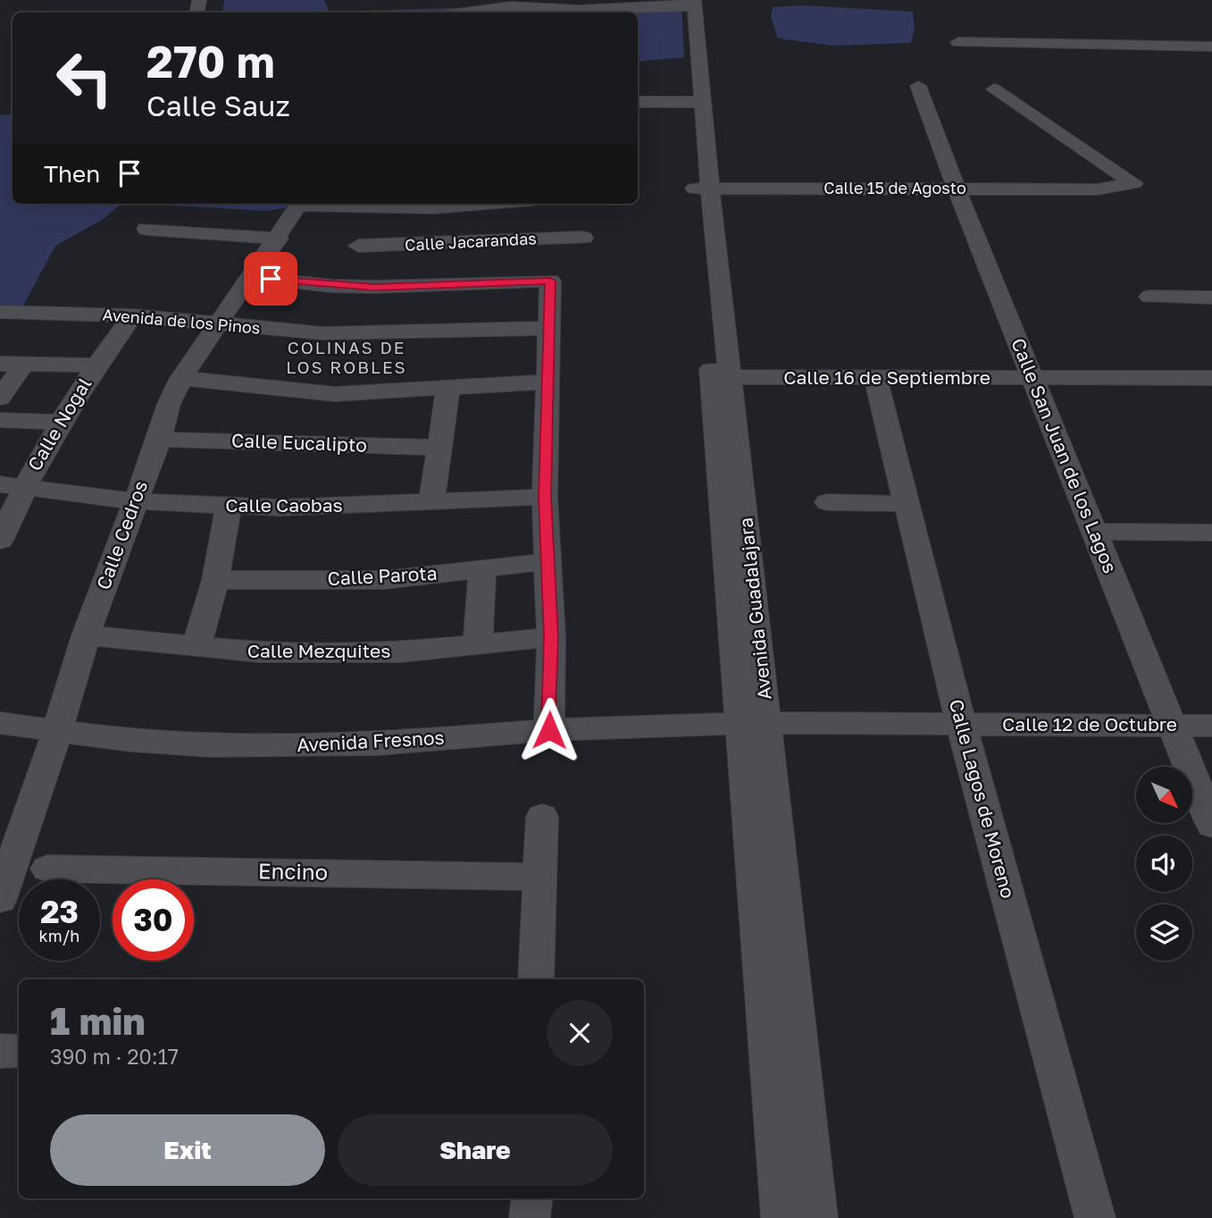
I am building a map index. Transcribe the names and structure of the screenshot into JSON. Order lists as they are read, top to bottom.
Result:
{
  "streets": {
    "street": [
      "Calle 15 de Agosto",
      "Calle Jacarandas",
      "Avenida de los Pinos",
      "Calle 16 de Septiembre",
      "Calle Nogal",
      "Calle Eucalipto",
      "Calle San Juan de los Lagos",
      "Calle Caobas",
      "Calle Cedros",
      "Calle Parota",
      "Avenida Guadalajara",
      "Calle Mezquites",
      "Calle 12 de Octubre",
      "Avenida Fresnos",
      "Calle Lagos de Moreno",
      "Encino"
    ]
  },
  "crossings": [
    ["Calle 15 de Agosto", "Calle San Juan de los Lagos"],
    ["Calle 15 de Agosto", "Avenida Guadalajara"],
    ["Avenida de los Pinos", "Calle Nogal"],
    ["Avenida de los Pinos", "Calle Cedros"],
    ["Calle 16 de Septiembre", "Calle San Juan de los Lagos"],
    ["Calle 16 de Septiembre", "Avenida Guadalajara"],
    ["Calle 16 de Septiembre", "Calle Lagos de Moreno"],
    ["Calle Nogal", "Calle Caobas"],
    ["Calle Eucalipto", "Calle Cedros"],
    ["Calle San Juan de los Lagos", "Calle 12 de Octubre"],
    ["Calle Caobas", "Calle Cedros"],
    ["Calle Cedros", "Calle Mezquites"],
    ["Calle Cedros", "Avenida Fresnos"],
    ["Avenida Guadalajara", "Calle 12 de Octubre"],
    ["Avenida Guadalajara", "Avenida Fresnos"],
    ["Calle 12 de Octubre", "Avenida Fresnos"],
    ["Calle 12 de Octubre", "Calle Lagos de Moreno"]
  ],
  "districts": ["COLINAS DE LOS ROBLES"],
  "north": "bottom right",
  "page": {
    "turn": ["270 m", "Calle Sauz"],
    "then": "Then",
    "speed": "23 km/h",
    "limit": "30",
    "heading": ["1 min", "390 m · 20:17"],
    "buttons": ["Exit", "Share"]
  }
}
